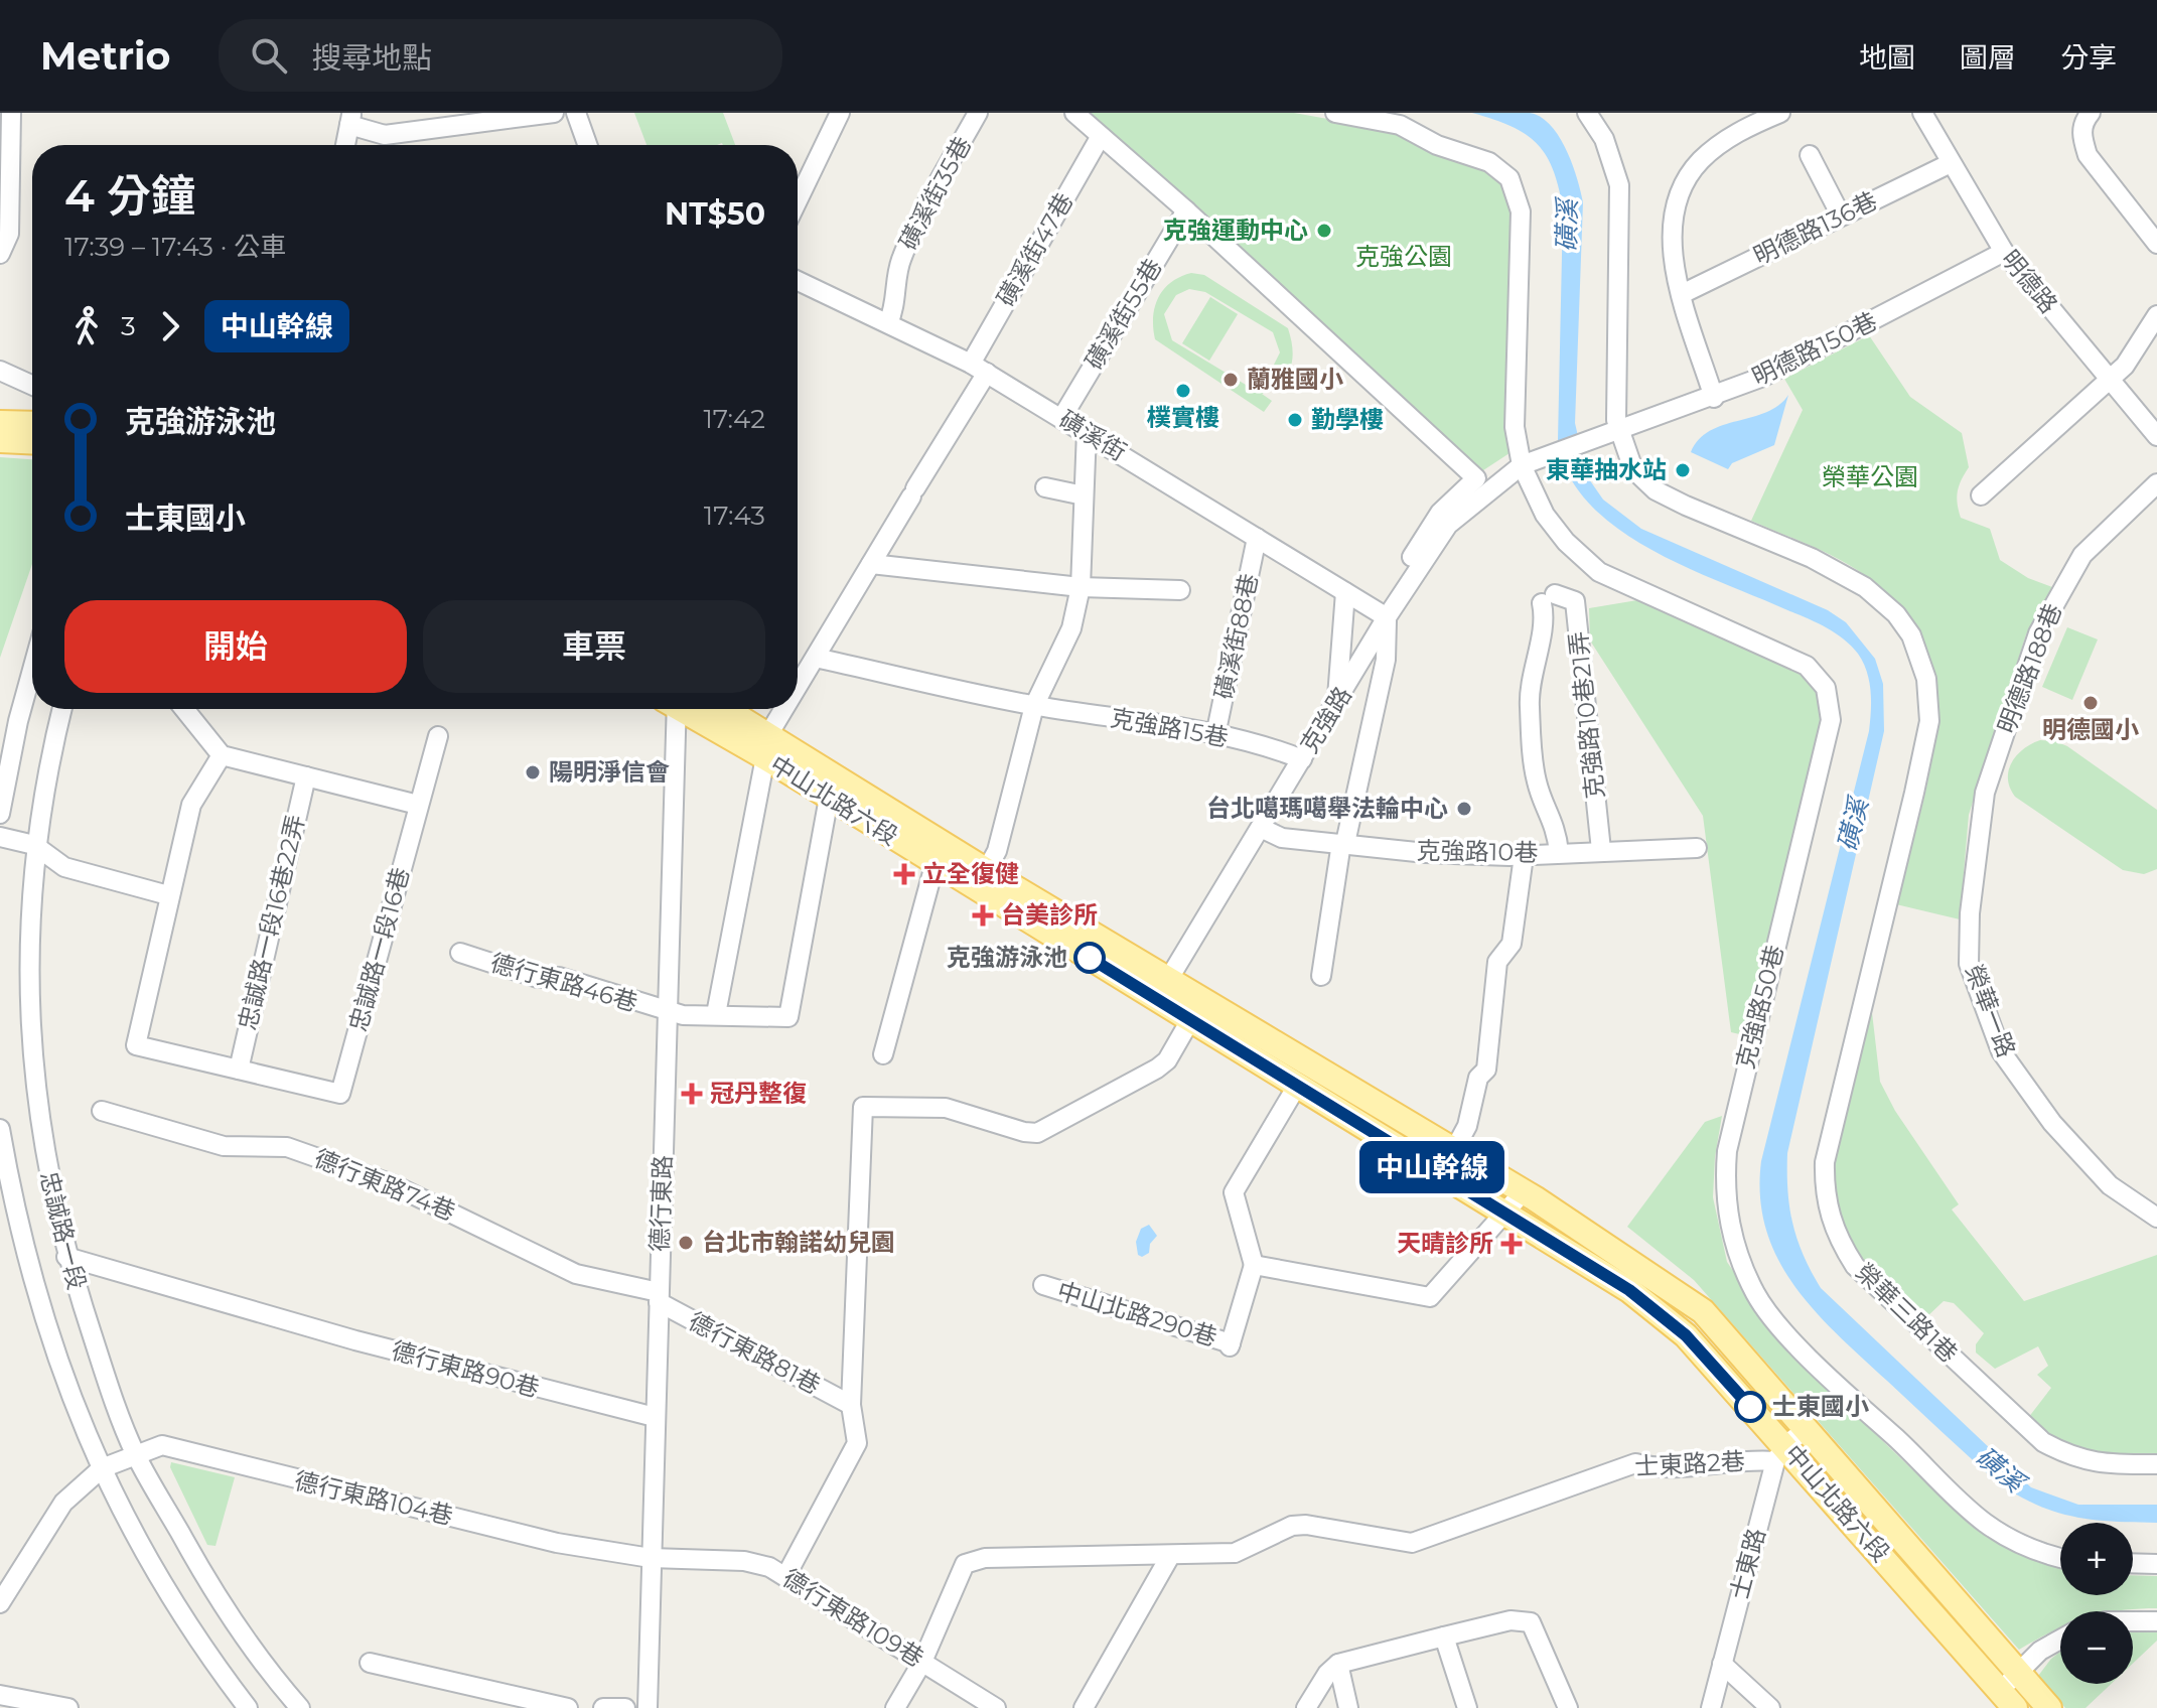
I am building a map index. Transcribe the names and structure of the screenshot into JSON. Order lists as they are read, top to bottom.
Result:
{
  "streets": {
    "main road": ["中山北路六段"],
    "street": [
      "磺溪街35巷",
      "明德路136巷",
      "磺溪街47巷",
      "明德路",
      "磺溪街55巷",
      "明德路150巷",
      "磺溪街",
      "磺溪街88巷",
      "明德路188巷",
      "克強路10巷21弄",
      "克強路",
      "克強路15巷",
      "克強路10巷",
      "忠誠路一段16巷22弄",
      "忠誠路一段16巷",
      "德行東路46巷",
      "克強路50巷",
      "榮華一路",
      "德行東路74巷",
      "德行東路",
      "忠誠路一段",
      "榮華三路1巷",
      "中山北路290巷",
      "德行東路81巷",
      "德行東路90巷",
      "士東路2巷",
      "德行東路104巷",
      "士東路",
      "德行東路109巷"
    ]
  },
  "crossings": [
    ["磺溪街35巷", "磺溪街"],
    ["明德路136巷", "明德路"],
    ["磺溪街47巷", "磺溪街"],
    ["磺溪街47巷", "克強路15巷"],
    ["磺溪街47巷", "中山北路六段"],
    ["明德路", "明德路150巷"],
    ["磺溪街55巷", "磺溪街"],
    ["明德路150巷", "克強路"],
    ["明德路150巷", "克強路50巷"],
    ["明德路150巷", "榮華三路1巷"],
    ["磺溪街", "磺溪街88巷"],
    ["磺溪街", "克強路"],
    ["磺溪街88巷", "克強路15巷"],
    ["明德路188巷", "榮華一路"],
    ["克強路10巷21弄", "克強路10巷"],
    ["克強路", "克強路15巷"],
    ["克強路", "中山北路六段"],
    ["克強路", "克強路10巷"],
    ["克強路", "克強路50巷"],
    ["中山北路六段", "德行東路46巷"],
    ["中山北路六段", "士東路2巷"],
    ["中山北路六段", "士東路"],
    ["忠誠路一段16巷22弄", "忠誠路一段16巷"],
    ["德行東路46巷", "德行東路"],
    ["德行東路74巷", "德行東路"],
    ["德行東路74巷", "德行東路81巷"],
    ["德行東路", "德行東路81巷"],
    ["德行東路", "德行東路90巷"],
    ["德行東路", "德行東路104巷"],
    ["德行東路", "德行東路109巷"],
    ["忠誠路一段", "德行東路90巷"],
    ["忠誠路一段", "德行東路104巷"],
    ["士東路2巷", "士東路"],
    ["士東路2巷", "德行東路109巷"],
    ["德行東路104巷", "德行東路109巷"]
  ],
  "water": ["磺溪"],
  "parks": ["克強公園", "榮華公園"],
  "places": {
    "other": [
      "克強運動中心",
      "蘭雅國小",
      "樸實樓",
      "勤學樓",
      "東華抽水站",
      "明德國小",
      "陽明淨信會",
      "台北噶瑪噶舉法輪中心",
      "克強游泳池",
      "台北市翰諾幼兒園",
      "士東國小"
    ],
    "health": [
      "立全復健",
      "台美診所",
      "冠丹整復",
      "天晴診所"
    ]
  },
  "lines": ["bus line 中山幹線"],
  "page": {
    "header": "Metrio",
    "search": "搜尋地點",
    "nav": ["地圖", "圖層", "分享"],
    "on_map": "中山幹線",
    "heading": ["4 分鐘", "17:39 – 17:43 · 公車", "NT$50"],
    "legs": ["3", "中山幹線"],
    "list": [
      {
        "name": "克強游泳池",
        "value": "17:42"
      },
      {
        "name": "士東國小",
        "value": "17:43"
      }
    ],
    "buttons": ["開始", "車票"],
    "map_buttons": ["+", "−"]
  }
}
